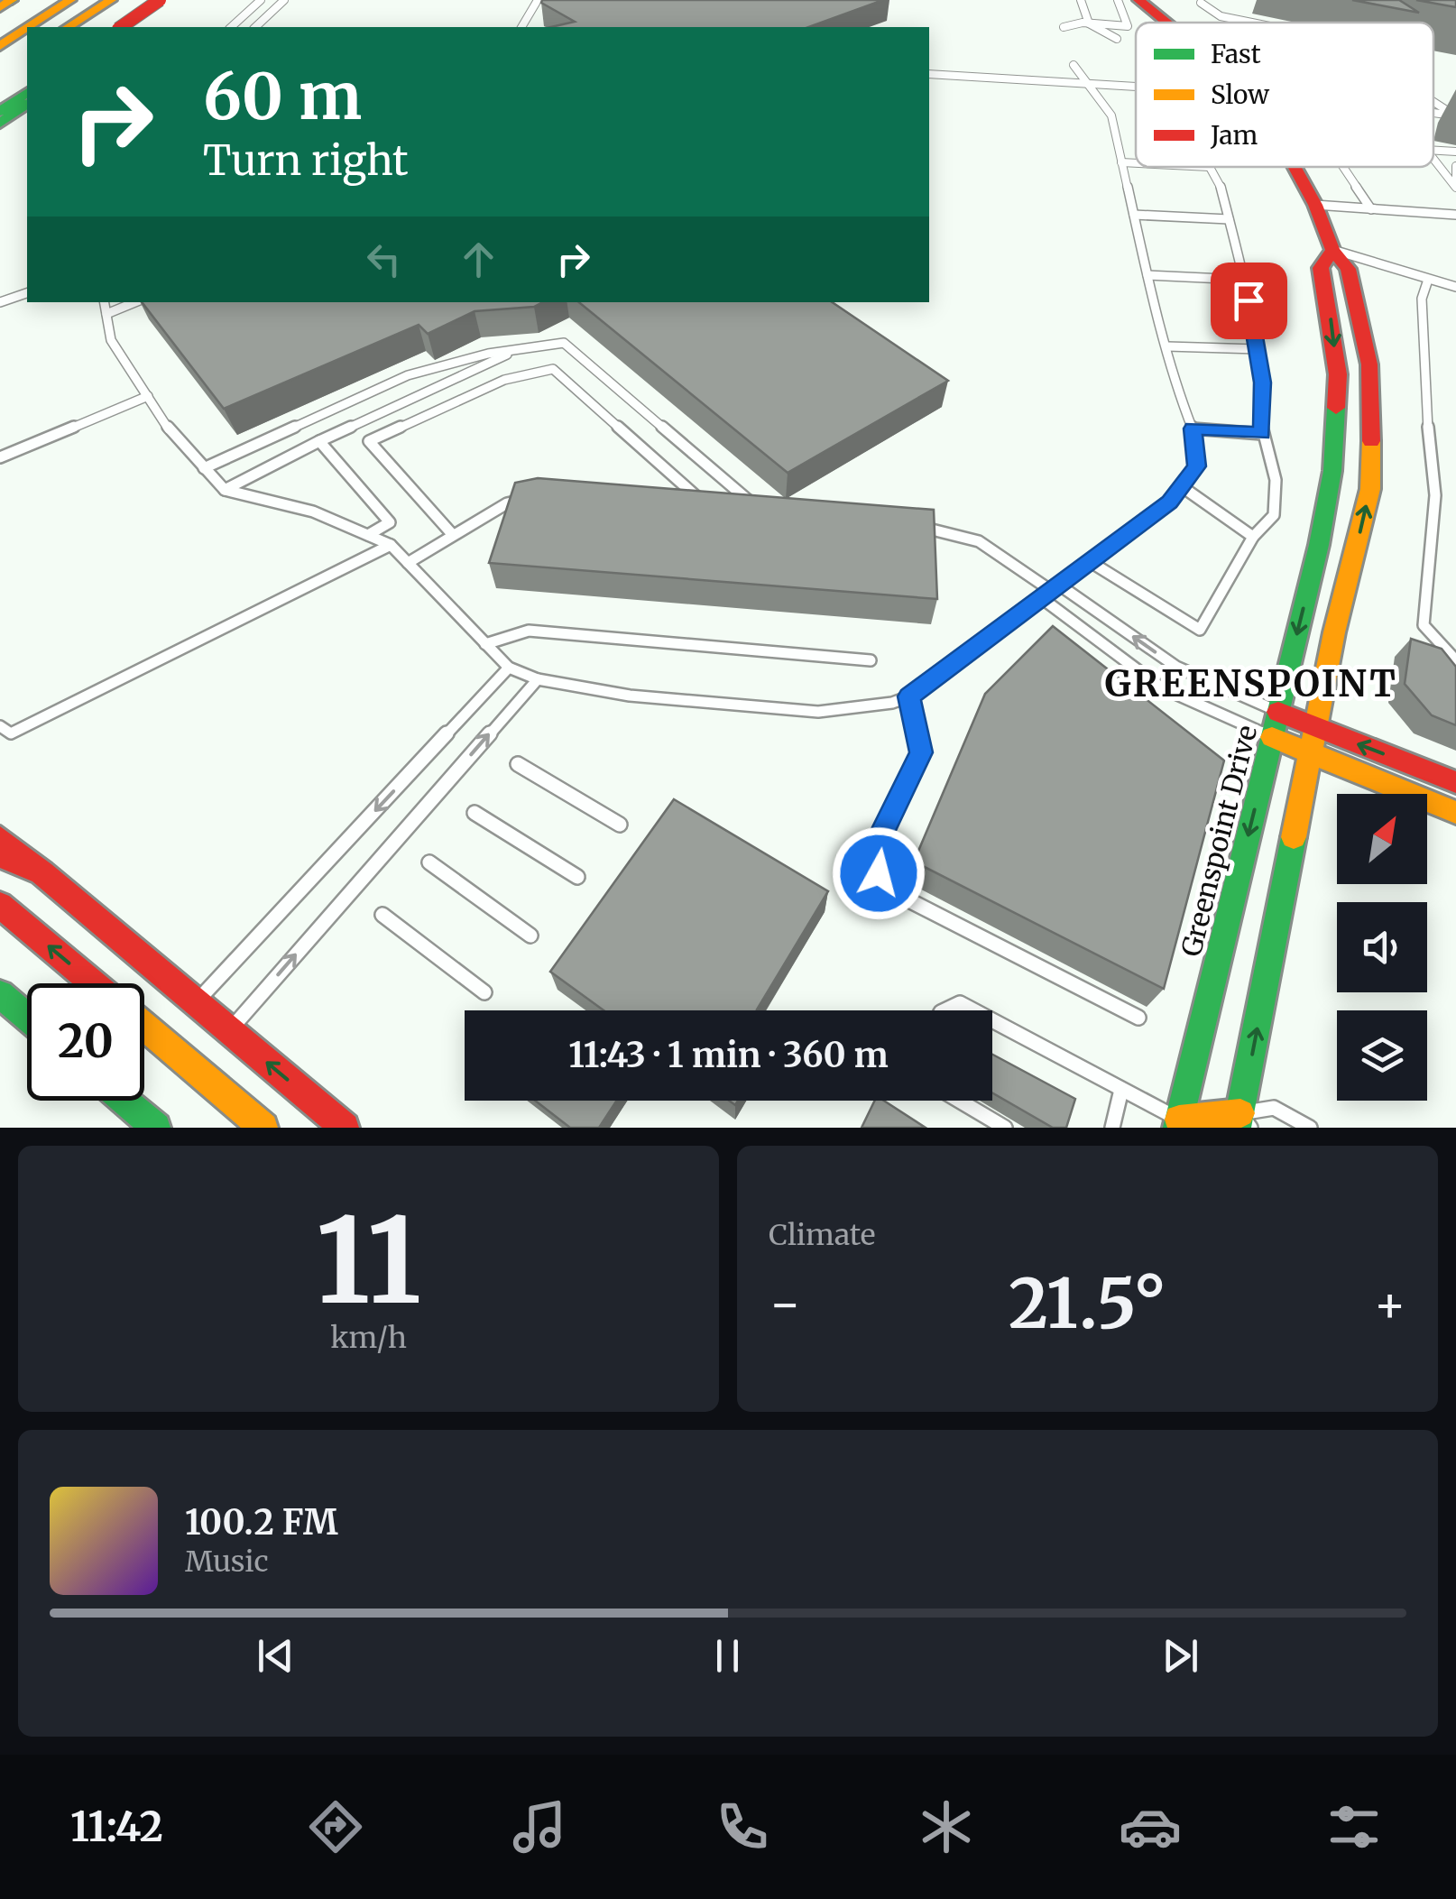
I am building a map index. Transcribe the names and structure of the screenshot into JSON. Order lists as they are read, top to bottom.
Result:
{
  "streets": {
    "main road": ["Greenspoint Drive"]
  },
  "districts": ["GREENSPOINT"],
  "legend": ["Fast", "Slow", "Jam"],
  "north": "top right",
  "page": {
    "turn": ["60 m", "Turn right"],
    "limit": "20",
    "trip": "11:43 · 1 min · 360 m",
    "tile": [
      ["11", "km/h"],
      "Climate"
    ],
    "heat": ["−", "21.5°", "+"],
    "song": ["100.2 FM", "Music"],
    "tabs": "11:42"
  }
}
